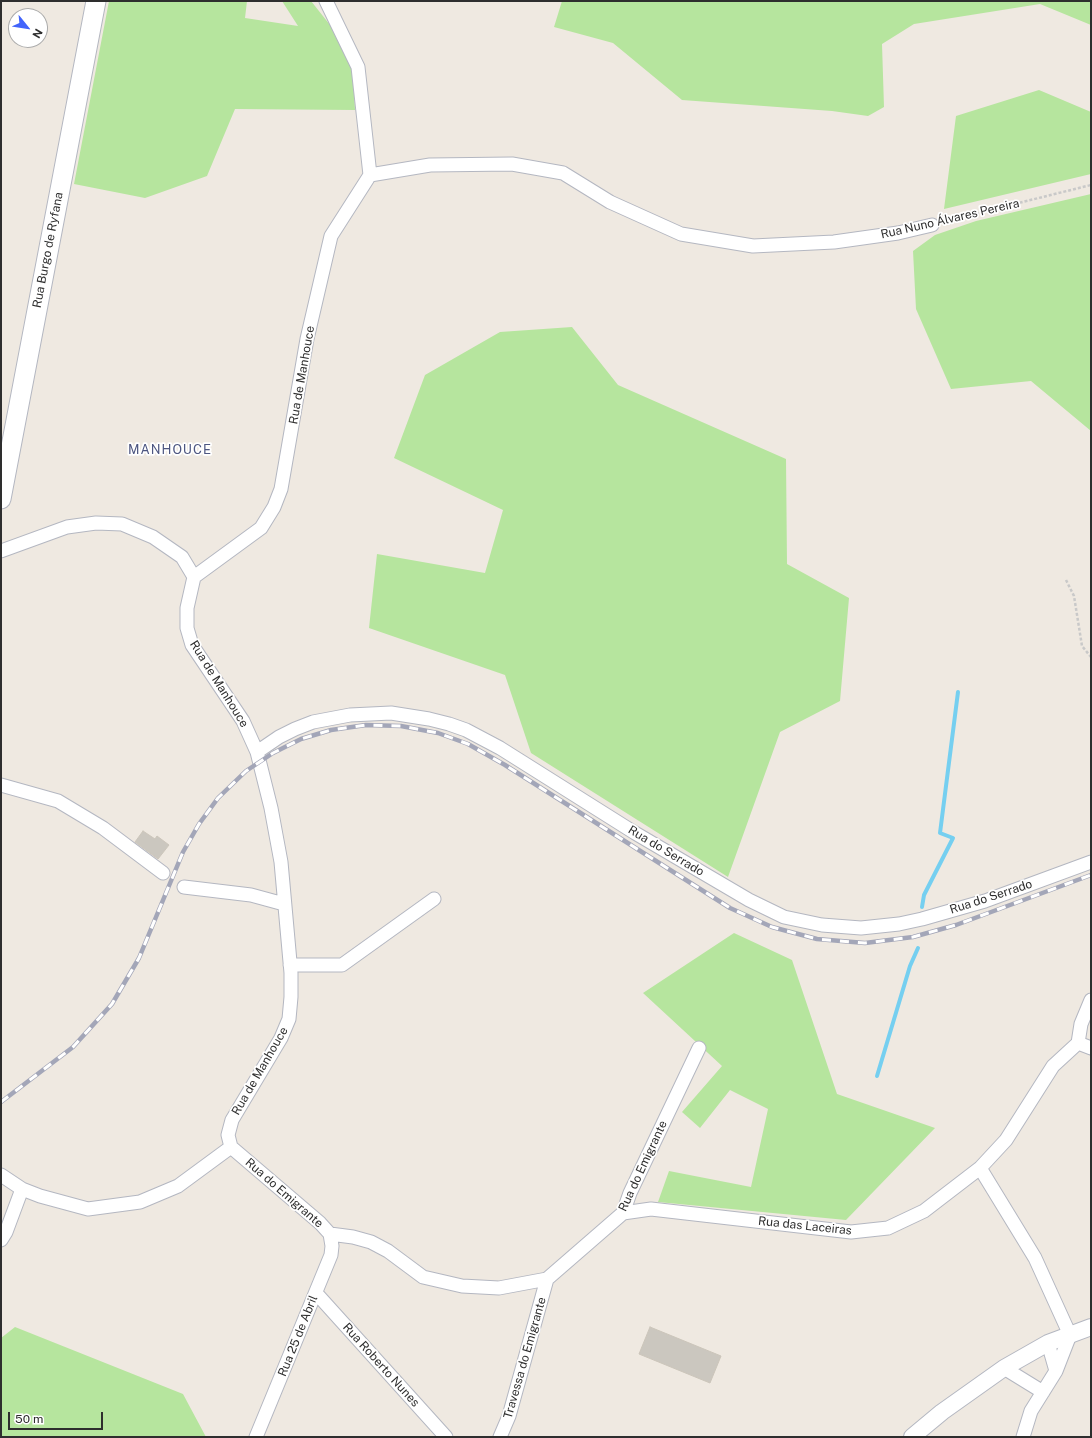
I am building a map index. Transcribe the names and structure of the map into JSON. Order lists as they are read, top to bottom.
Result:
{
  "streets": {
    "main road": ["Rua Burgo de Ryfana"],
    "street": [
      "Rua Nuno Álvares Pereira",
      "Rua de Manhouce",
      "Rua do Serrado",
      "Rua do Emigrante",
      "Rua das Laceiras",
      "Rua 25 de Abril",
      "Travessa do Emigrante",
      "Rua Roberto Nunes"
    ]
  },
  "crossings": [
    ["Rua Nuno Álvares Pereira", "Rua de Manhouce"],
    ["Rua de Manhouce", "Rua do Serrado"],
    ["Rua de Manhouce", "Rua do Emigrante"],
    ["Rua do Emigrante", "Rua das Laceiras"],
    ["Rua do Emigrante", "Rua 25 de Abril"],
    ["Rua do Emigrante", "Travessa do Emigrante"],
    ["Rua 25 de Abril", "Rua Roberto Nunes"]
  ],
  "districts": ["MANHOUCE"],
  "scale_bar": "50 m",
  "north": "bottom right"
}
